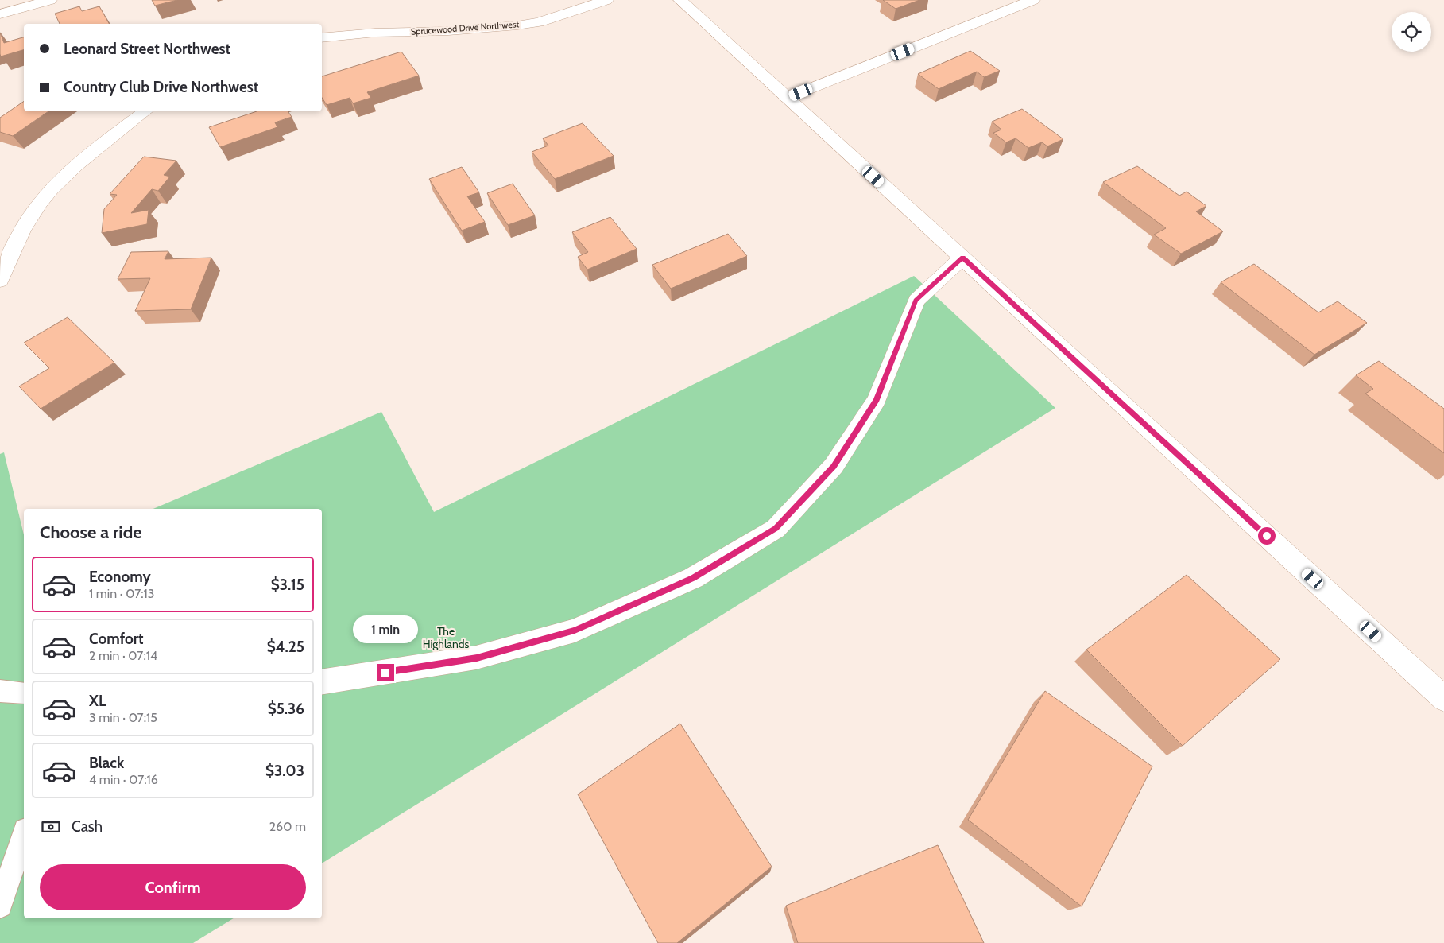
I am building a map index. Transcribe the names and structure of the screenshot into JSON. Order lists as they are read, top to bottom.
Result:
{
  "streets": {
    "street": ["Sprucewood Drive Northwest"]
  },
  "parks": ["The Highlands"],
  "page": {
    "banner": ["Leonard Street Northwest", "Country Club Drive Northwest"],
    "heading": "Choose a ride",
    "list": [
      {
        "name": "Economy",
        "note": "1 min · 07:13",
        "value": "$3.15"
      },
      {
        "name": "Comfort",
        "note": "2 min · 07:14",
        "value": "$4.25"
      },
      {
        "name": "XL",
        "note": "3 min · 07:15",
        "value": "$5.36"
      },
      {
        "name": "Black",
        "note": "4 min · 07:16",
        "value": "$3.03"
      }
    ],
    "bubble": "1 min",
    "pay": ["Cash", "260 m"],
    "buttons": "Confirm"
  }
}
